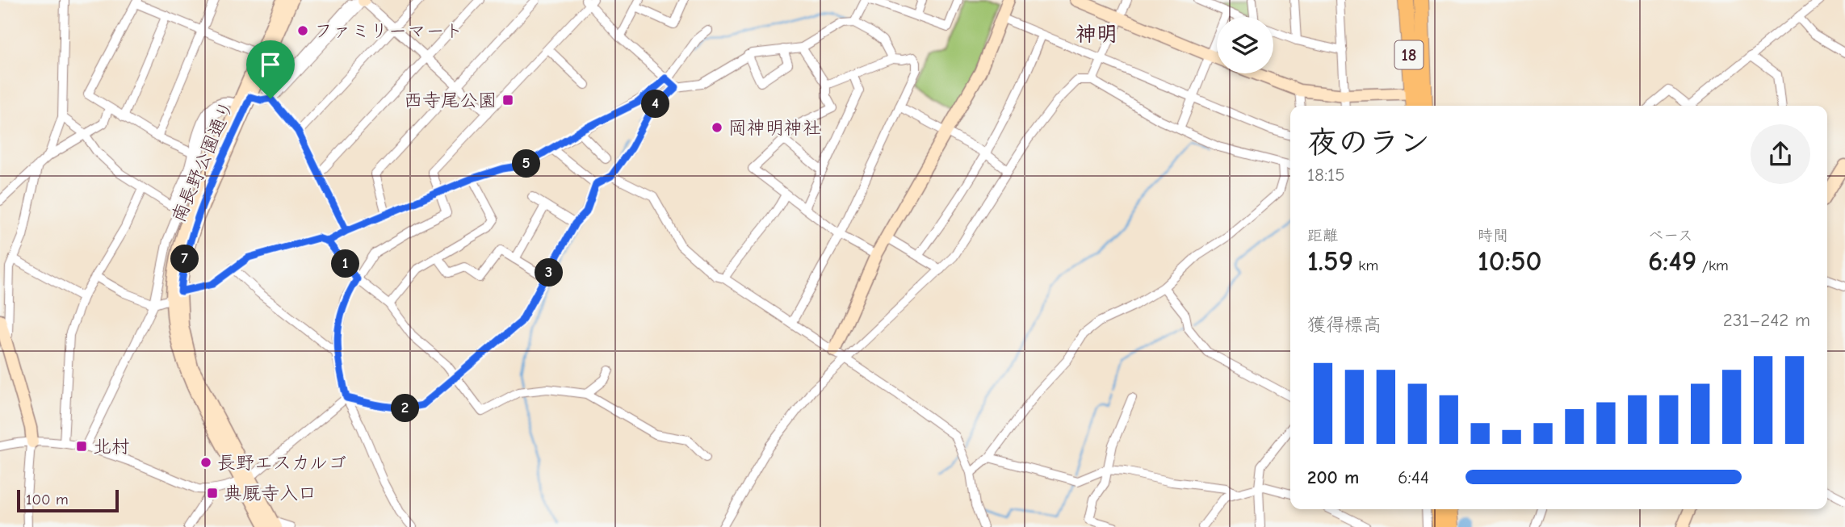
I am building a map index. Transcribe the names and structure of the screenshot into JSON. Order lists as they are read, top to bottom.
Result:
{
  "streets": {
    "highway": ["18"],
    "street": ["南長野公園通り"]
  },
  "districts": ["神明"],
  "places": {
    "other": ["ファミリーマート", "岡神明神社", "長野エスカルゴ"],
    "transit": ["西寺尾公園", "北村", "典厩寺入口"]
  },
  "scale_bar": "100 m",
  "page": {
    "pins": [
      "4",
      "5",
      "7",
      "1",
      "3",
      "2"
    ],
    "heading": ["夜のラン", "18:15"],
    "stats": [
      ["距離", "1.59 km"],
      ["時間", "10:50"],
      ["ペース", "6:49 /km"]
    ],
    "chart": ["獲得標高", "231–242 m"],
    "list": [
      {
        "name": "200 m",
        "note": "6:44"
      }
    ],
    "scale": "100 m"
  }
}
